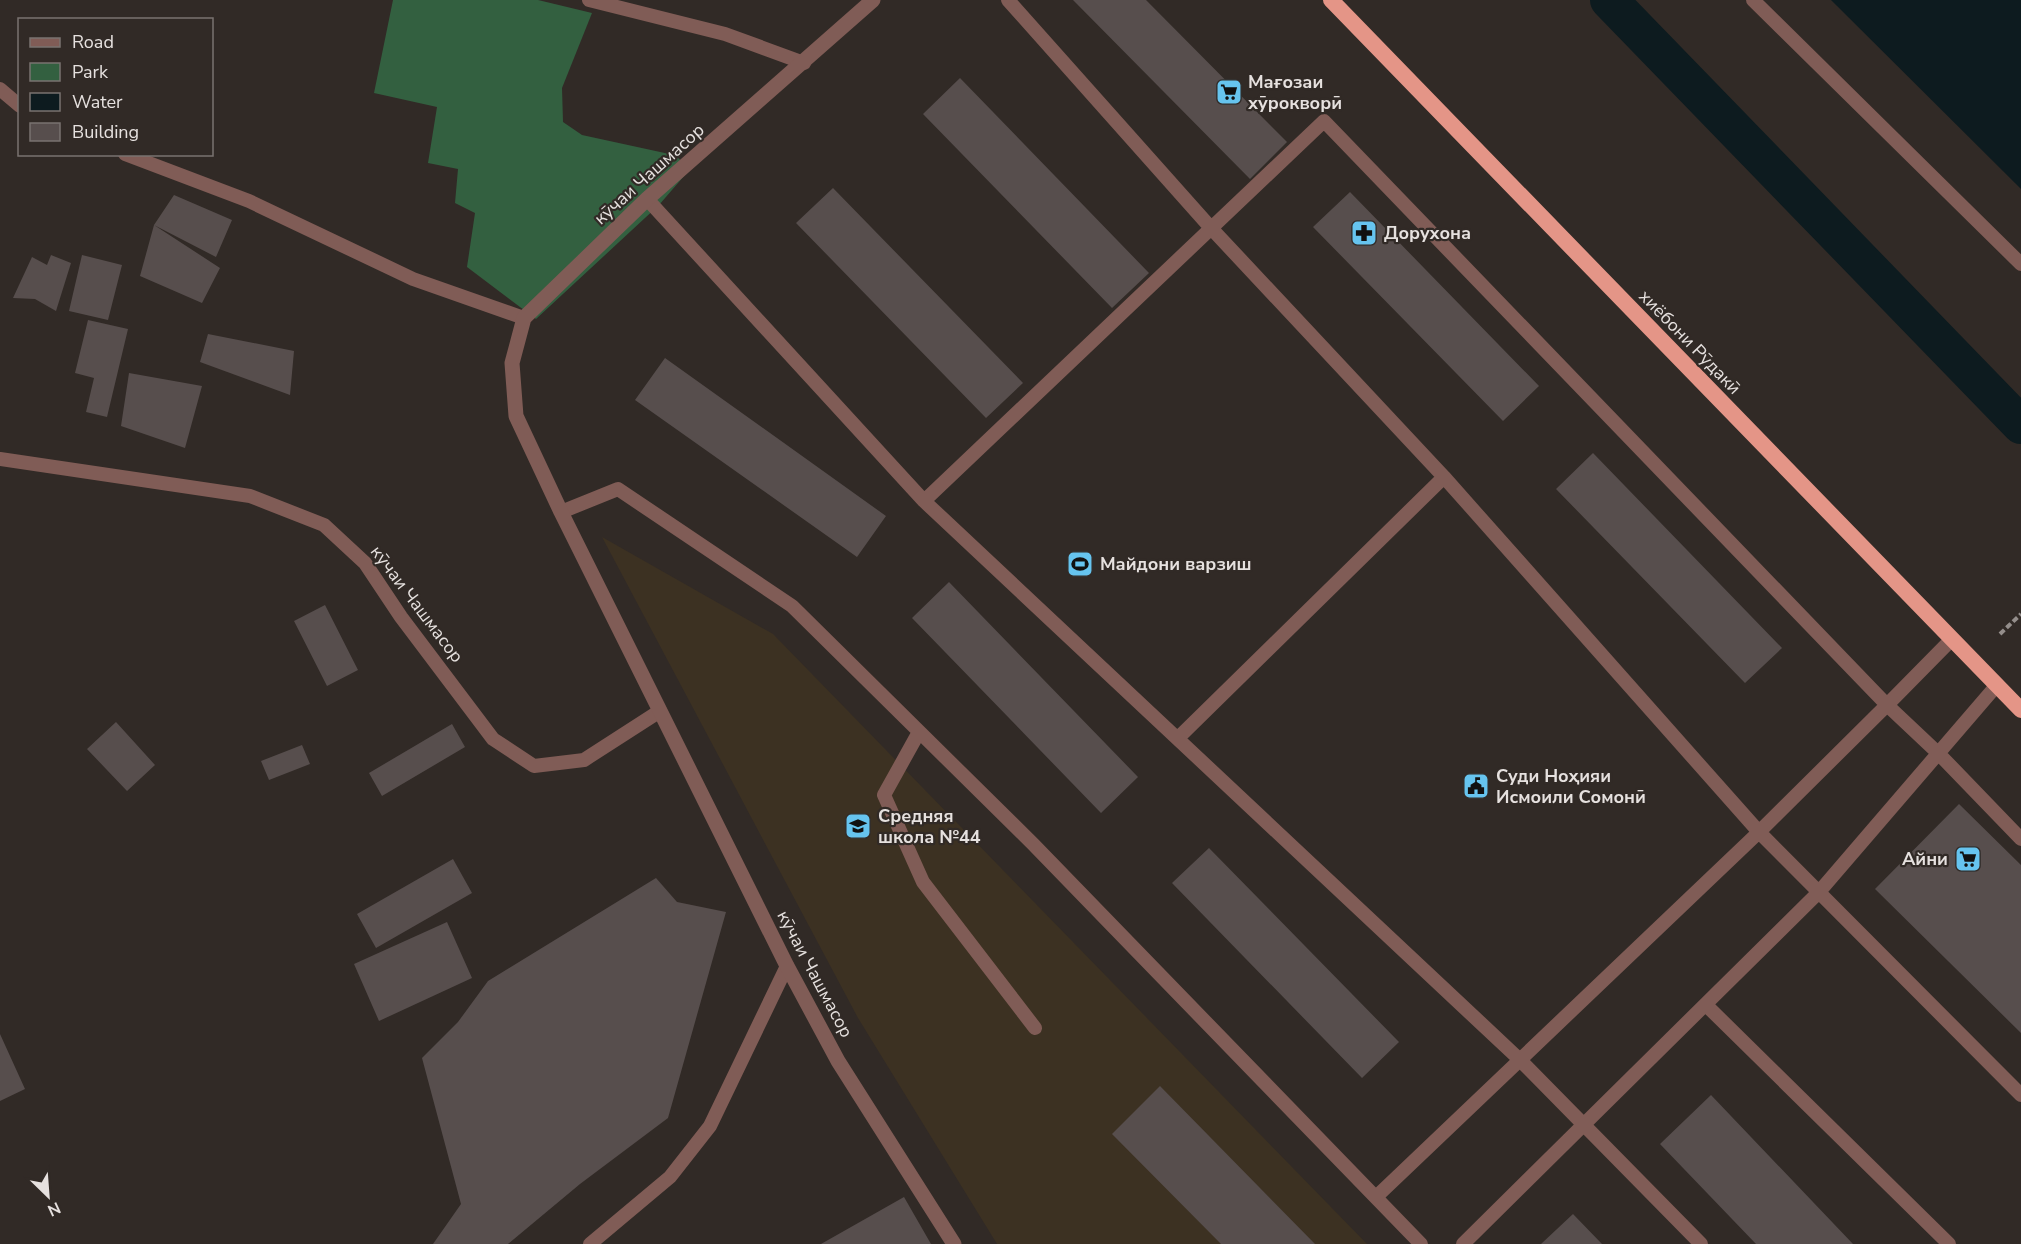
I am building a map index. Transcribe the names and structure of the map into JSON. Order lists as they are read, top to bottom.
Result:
{
  "streets": {
    "highway": ["хиёбони Рӯдакӣ"],
    "street": ["кӯчаи Чашмасор"]
  },
  "places": {
    "supermarket": ["Мағозаи хӯрокворӣ", "Айни"],
    "pharmacy": ["Дорухона"],
    "sports": ["Майдони варзиш"],
    "public building": ["Суди Ноҳияи Исмоили Сомонӣ"],
    "school or university": ["Средняя школа №44"]
  },
  "legend": [
    "Road",
    "Park",
    "Water",
    "Building"
  ],
  "north": "bottom right"
}
